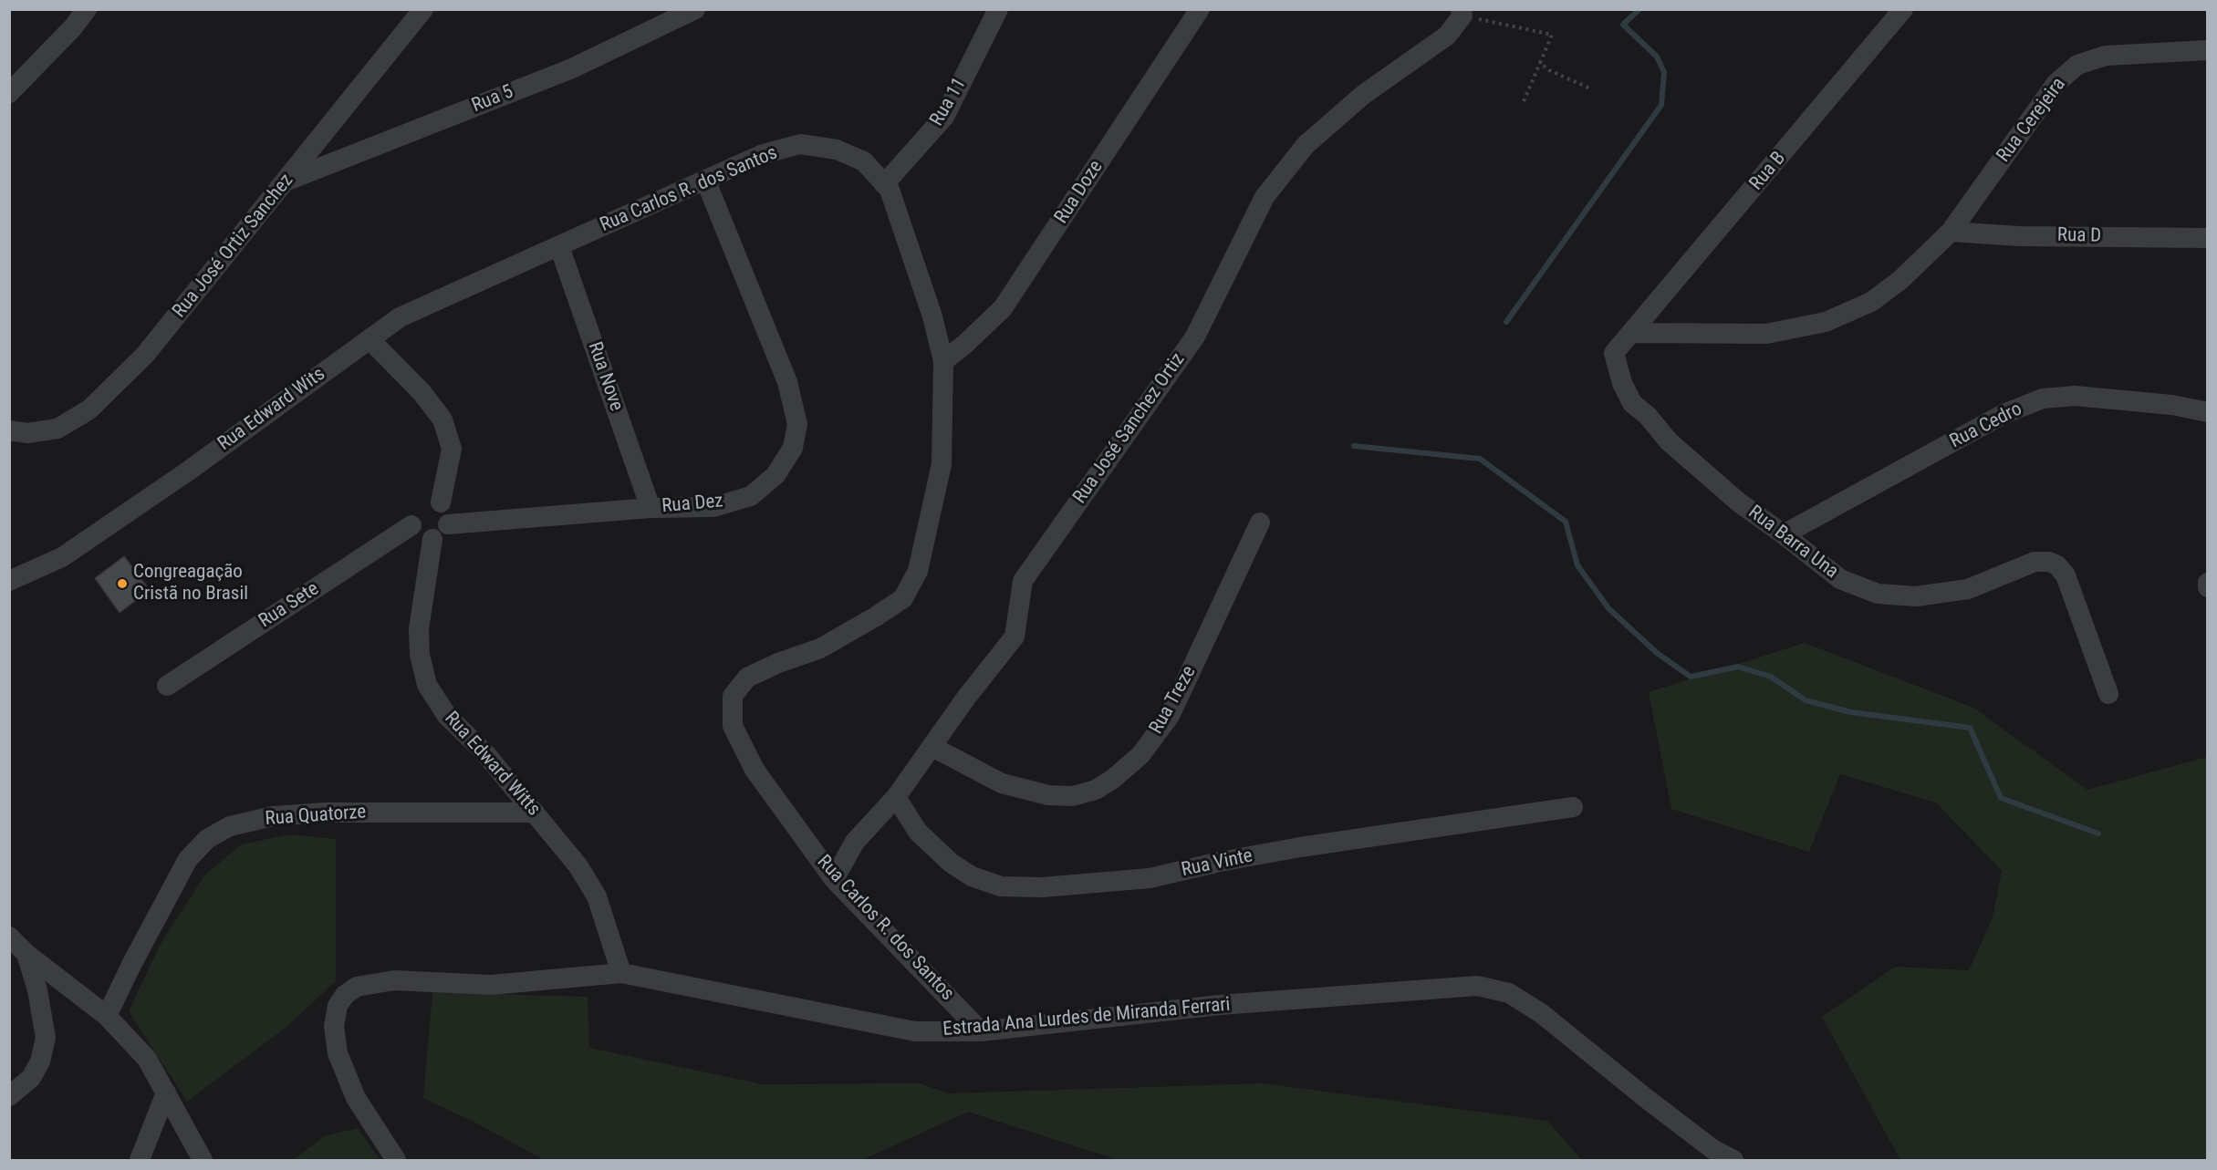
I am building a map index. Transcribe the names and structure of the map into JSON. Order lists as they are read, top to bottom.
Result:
{
  "streets": {
    "street": [
      "Rua 5",
      "Rua 11",
      "Rua Cerejeira",
      "Rua B",
      "Rua Carlos R. dos Santos",
      "Rua Doze",
      "Rua D",
      "Rua José Ortiz Sanchez",
      "Rua Nove",
      "Rua Edward Wits",
      "Rua Cedro",
      "Rua José Sanchez Ortiz",
      "Rua Dez",
      "Rua Barra Una",
      "Rua Sete",
      "Rua Treze",
      "Rua Edward Witts",
      "Rua Quatorze",
      "Rua Vinte",
      "Estrada Ana Lurdes de Miranda Ferrari"
    ]
  },
  "crossings": [
    ["Rua 5", "Rua José Ortiz Sanchez"],
    ["Rua 11", "Rua Carlos R. dos Santos"],
    ["Rua Cerejeira", "Rua B"],
    ["Rua Cerejeira", "Rua D"],
    ["Rua Cerejeira", "Rua Barra Una"],
    ["Rua B", "Rua Barra Una"],
    ["Rua Carlos R. dos Santos", "Rua Doze"],
    ["Rua Carlos R. dos Santos", "Rua Nove"],
    ["Rua Carlos R. dos Santos", "Rua Edward Wits"],
    ["Rua Carlos R. dos Santos", "Rua José Sanchez Ortiz"],
    ["Rua Carlos R. dos Santos", "Rua Dez"],
    ["Rua Carlos R. dos Santos", "Estrada Ana Lurdes de Miranda Ferrari"],
    ["Rua Nove", "Rua Dez"],
    ["Rua Cedro", "Rua Barra Una"],
    ["Rua José Sanchez Ortiz", "Rua Treze"],
    ["Rua José Sanchez Ortiz", "Rua Vinte"],
    ["Rua Dez", "Rua Sete"],
    ["Rua Dez", "Rua Edward Witts"],
    ["Rua Sete", "Rua Edward Witts"],
    ["Rua Edward Witts", "Rua Quatorze"],
    ["Rua Edward Witts", "Estrada Ana Lurdes de Miranda Ferrari"]
  ],
  "places": ["Congreagação Cristã no Brasil"]
}
